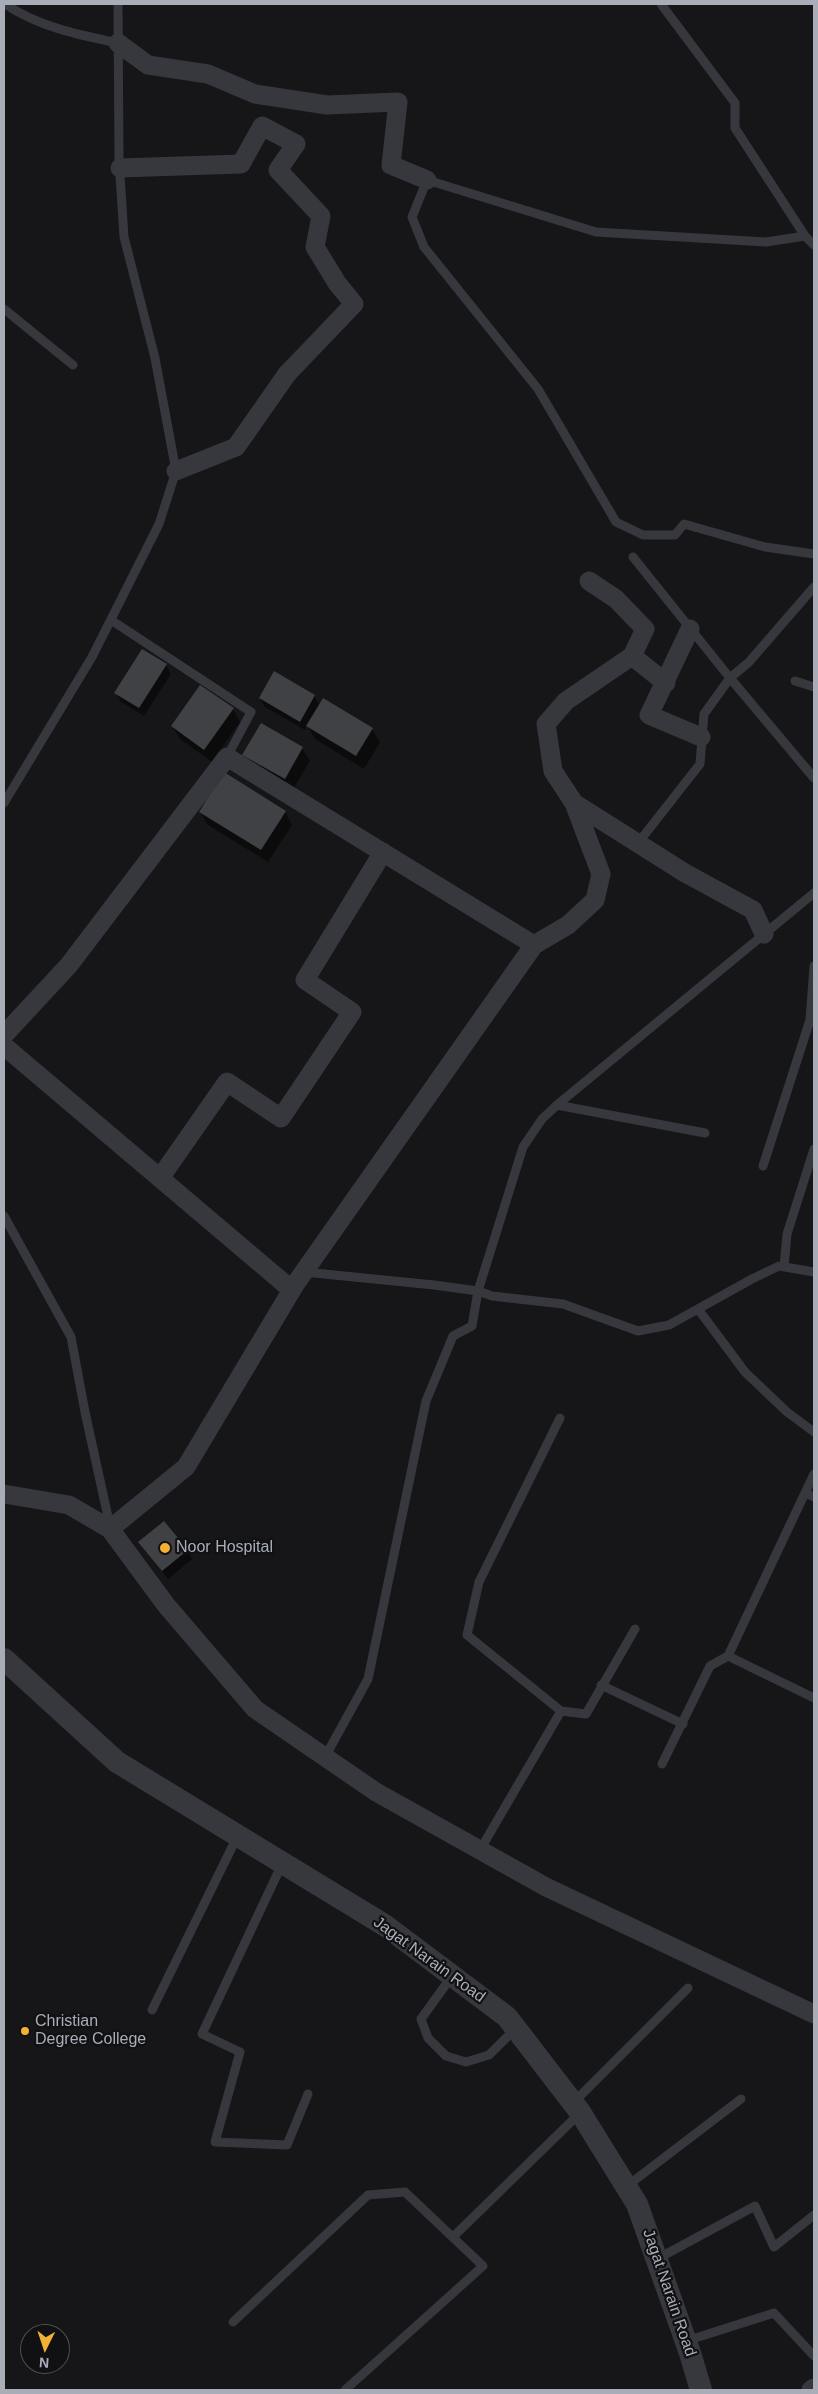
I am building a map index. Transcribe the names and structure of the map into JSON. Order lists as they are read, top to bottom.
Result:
{
  "streets": {
    "street": ["Jagat Narain Road"]
  },
  "places": ["Noor Hospital", "Christian Degree College"],
  "north": "bottom"
}
